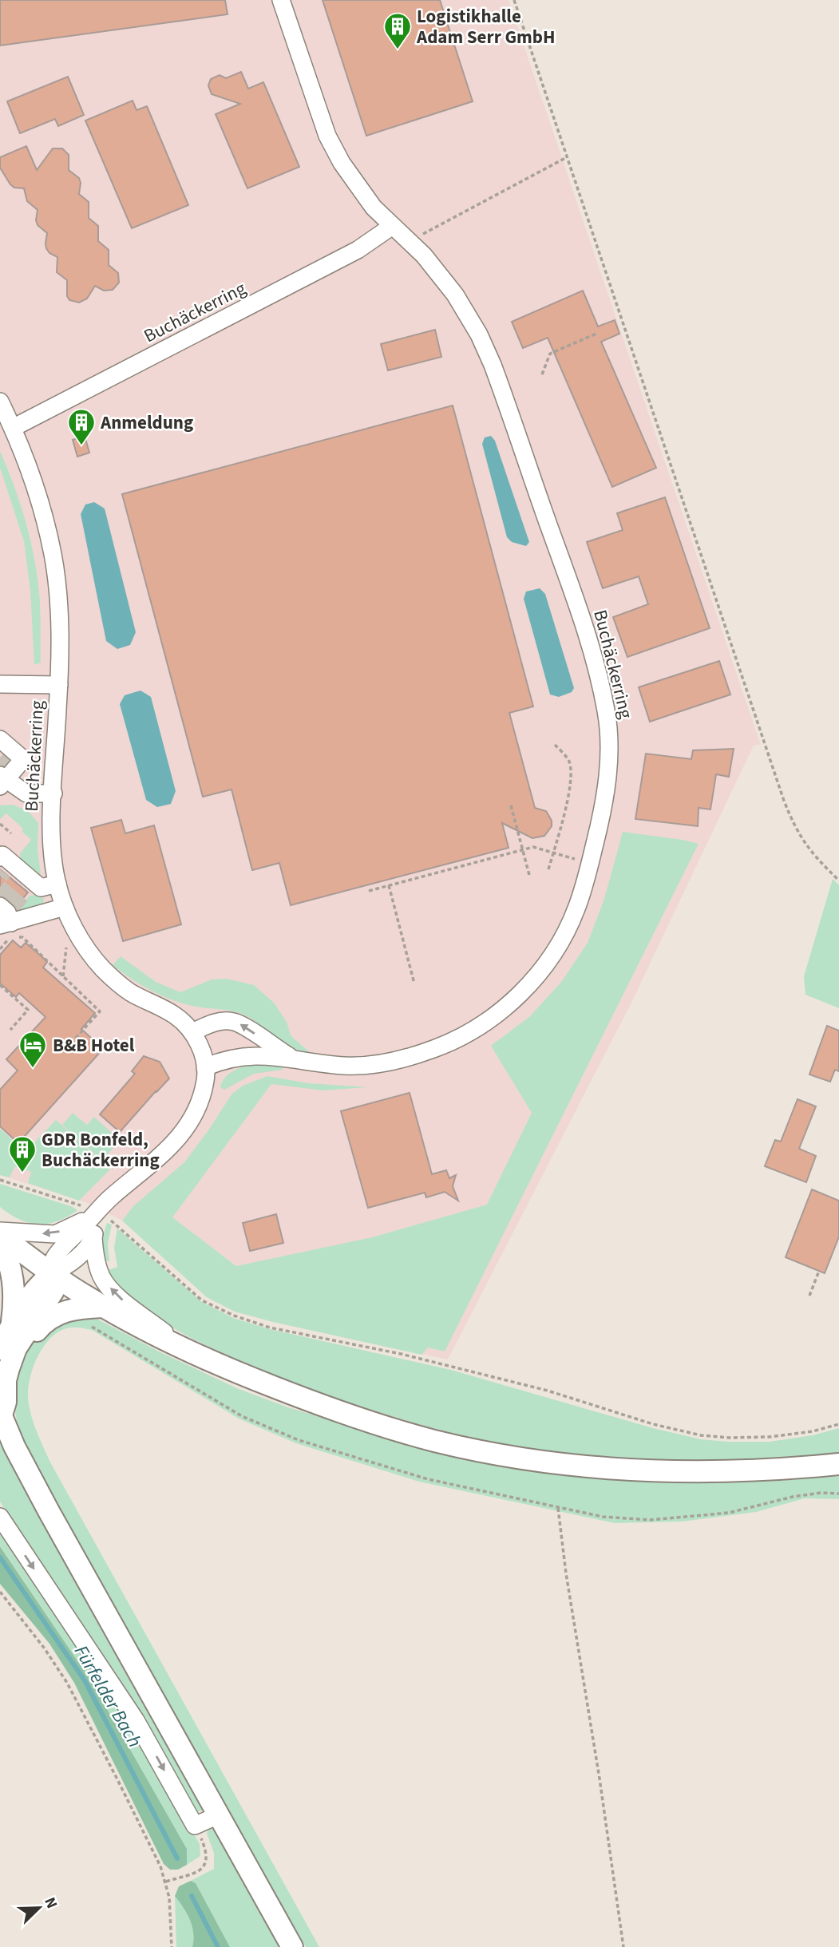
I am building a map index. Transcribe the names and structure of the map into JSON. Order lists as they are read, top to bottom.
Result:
{
  "streets": {
    "street": ["Buchäckerring"]
  },
  "water": ["Fürfelder Bach"],
  "places": {
    "building": ["Logistikhalle Adam Serr GmbH", "Anmeldung", "GDR Bonfeld, Buchäckerring"],
    "hotel": ["B&B Hotel"]
  },
  "north": "top right"
}
